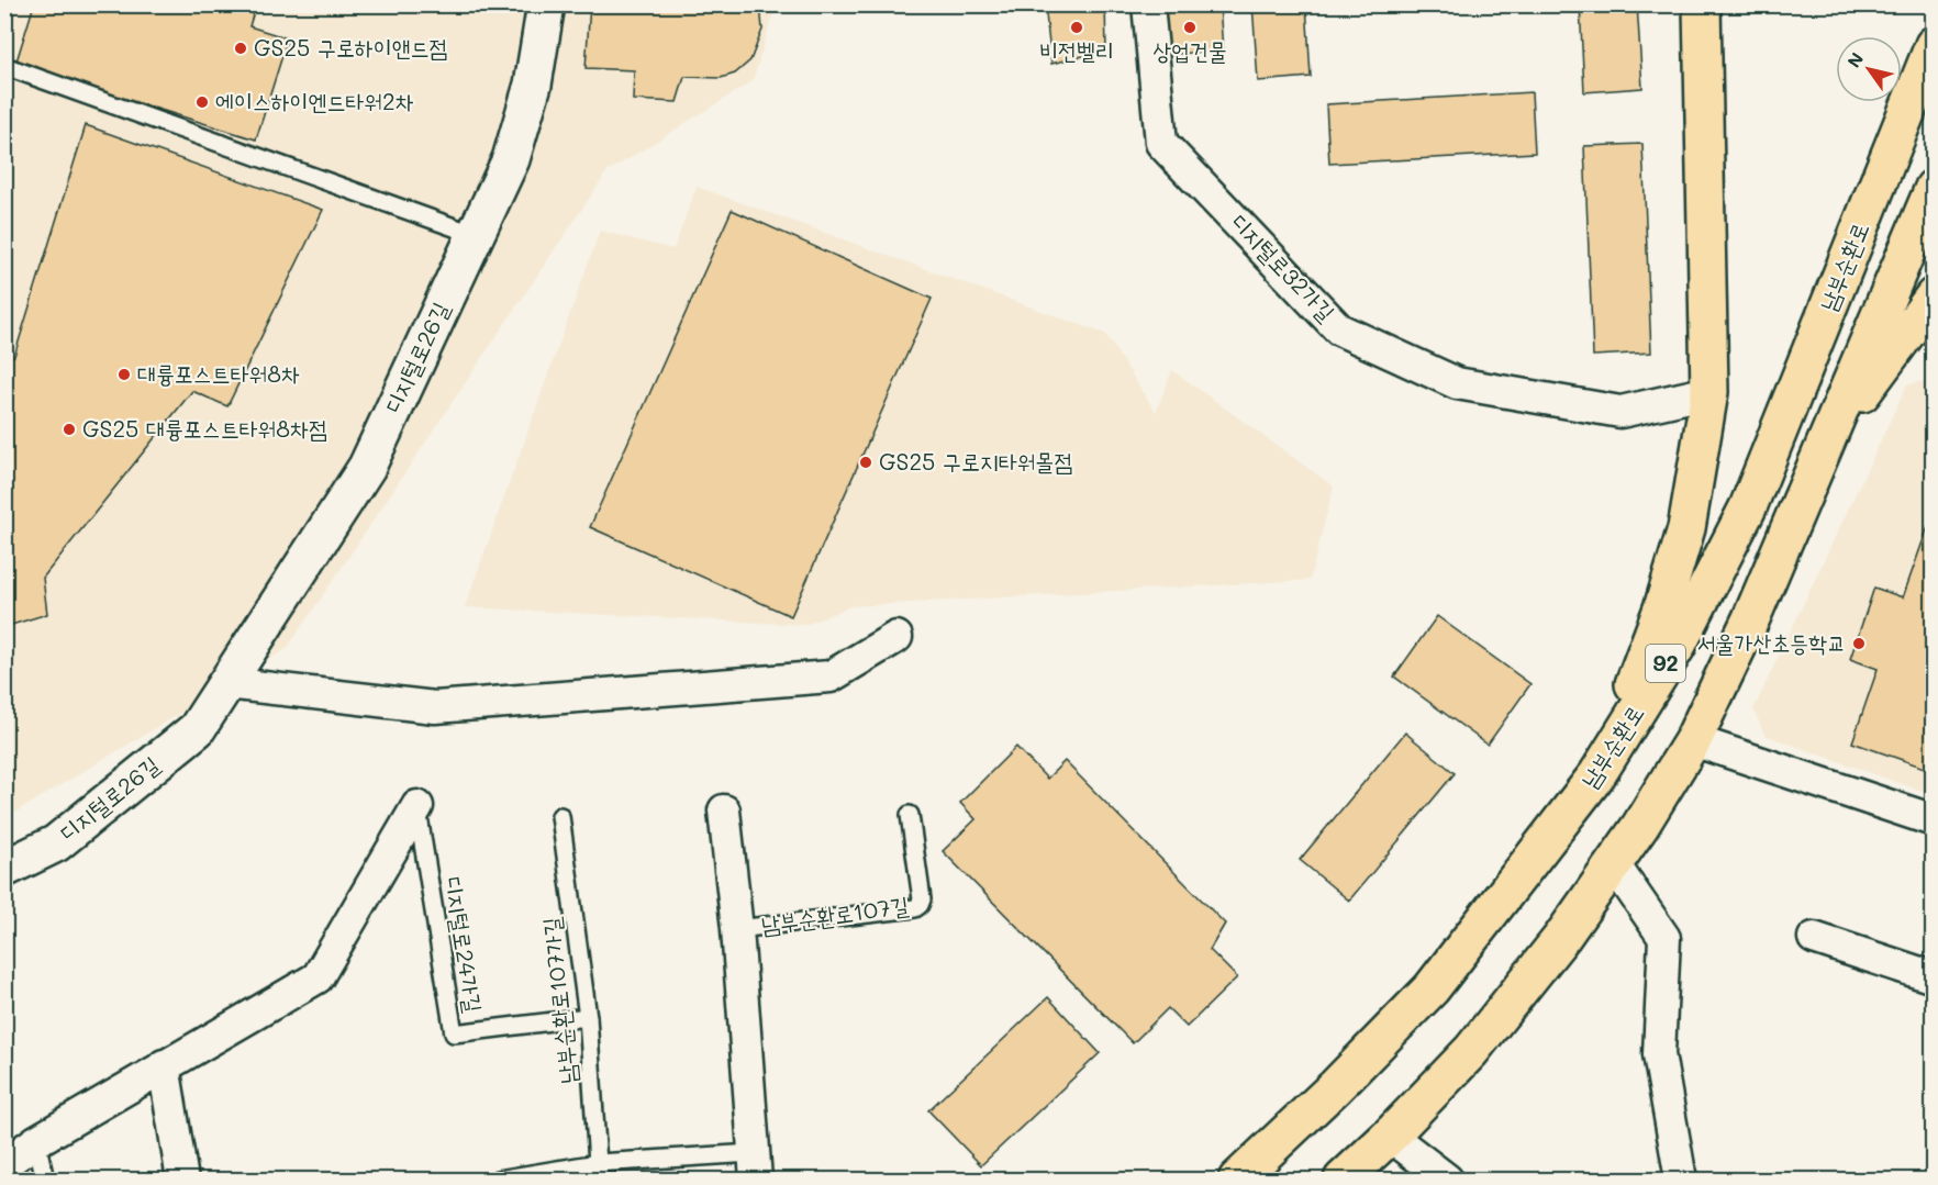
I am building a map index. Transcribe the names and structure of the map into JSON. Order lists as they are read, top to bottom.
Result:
{
  "streets": {
    "main road": ["남부순환로", "92"],
    "street": ["디지털로32가길", "디지털로26길", "남부순환로107길"],
    "lane": ["디지털로24가길", "남부순환로107가길"]
  },
  "crossings": [
    ["디지털로24가길", "남부순환로107가길"]
  ],
  "places": [
    "비전벨리",
    "상업건물",
    "GS25 구로하이앤드점",
    "에이스하이엔드타워2차",
    "대륭포스트타워8차",
    "GS25 대륭포스트타워8차점",
    "GS25 구로지타워몰점",
    "서울가산초등학교"
  ],
  "north": "top left"
}
